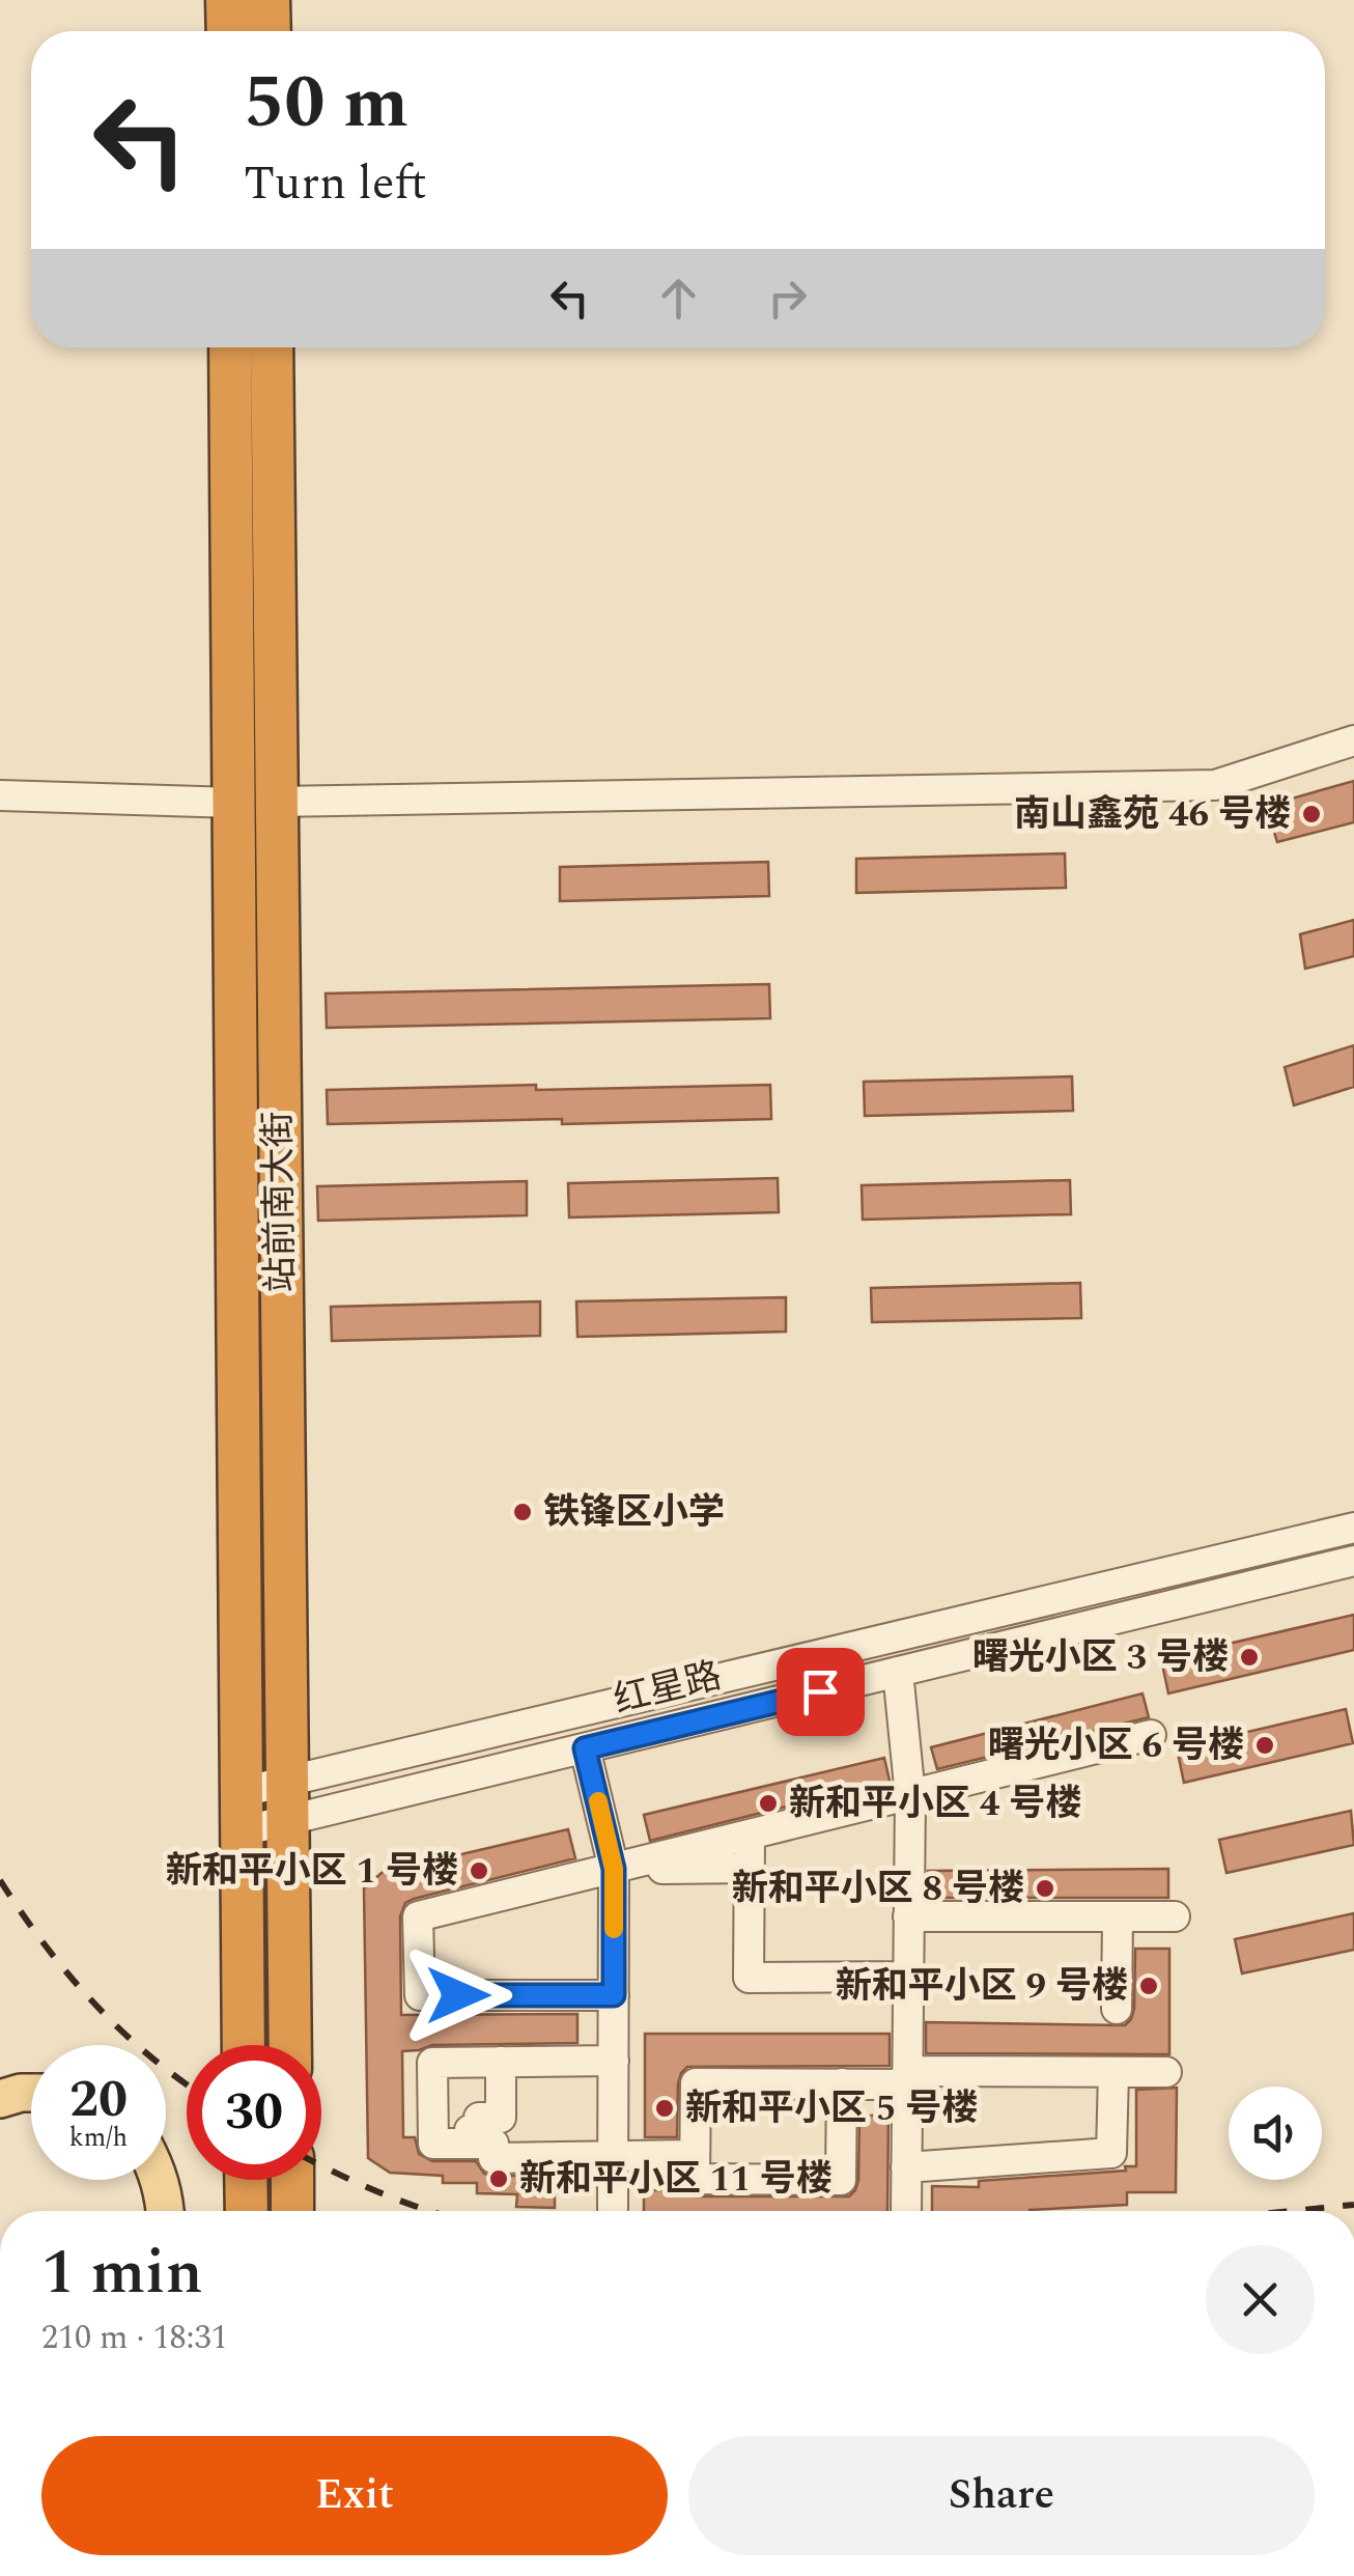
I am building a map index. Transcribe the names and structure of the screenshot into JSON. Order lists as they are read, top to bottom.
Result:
{
  "streets": {
    "highway": ["站前南大街"],
    "street": ["红星路"]
  },
  "crossings": [
    ["站前南大街", "红星路"]
  ],
  "places": [
    "南山鑫苑 46 号楼",
    "铁锋区小学",
    "曙光小区 3 号楼",
    "曙光小区 6 号楼",
    "新和平小区 4 号楼",
    "新和平小区 1 号楼",
    "新和平小区 8 号楼",
    "新和平小区 9 号楼",
    "新和平小区 5 号楼",
    "新和平小区 11 号楼"
  ],
  "page": {
    "turn": ["50 m", "Turn left"],
    "speed": "20 km/h",
    "limit": "30",
    "heading": ["1 min", "210 m · 18:31"],
    "buttons": ["Exit", "Share"]
  }
}
